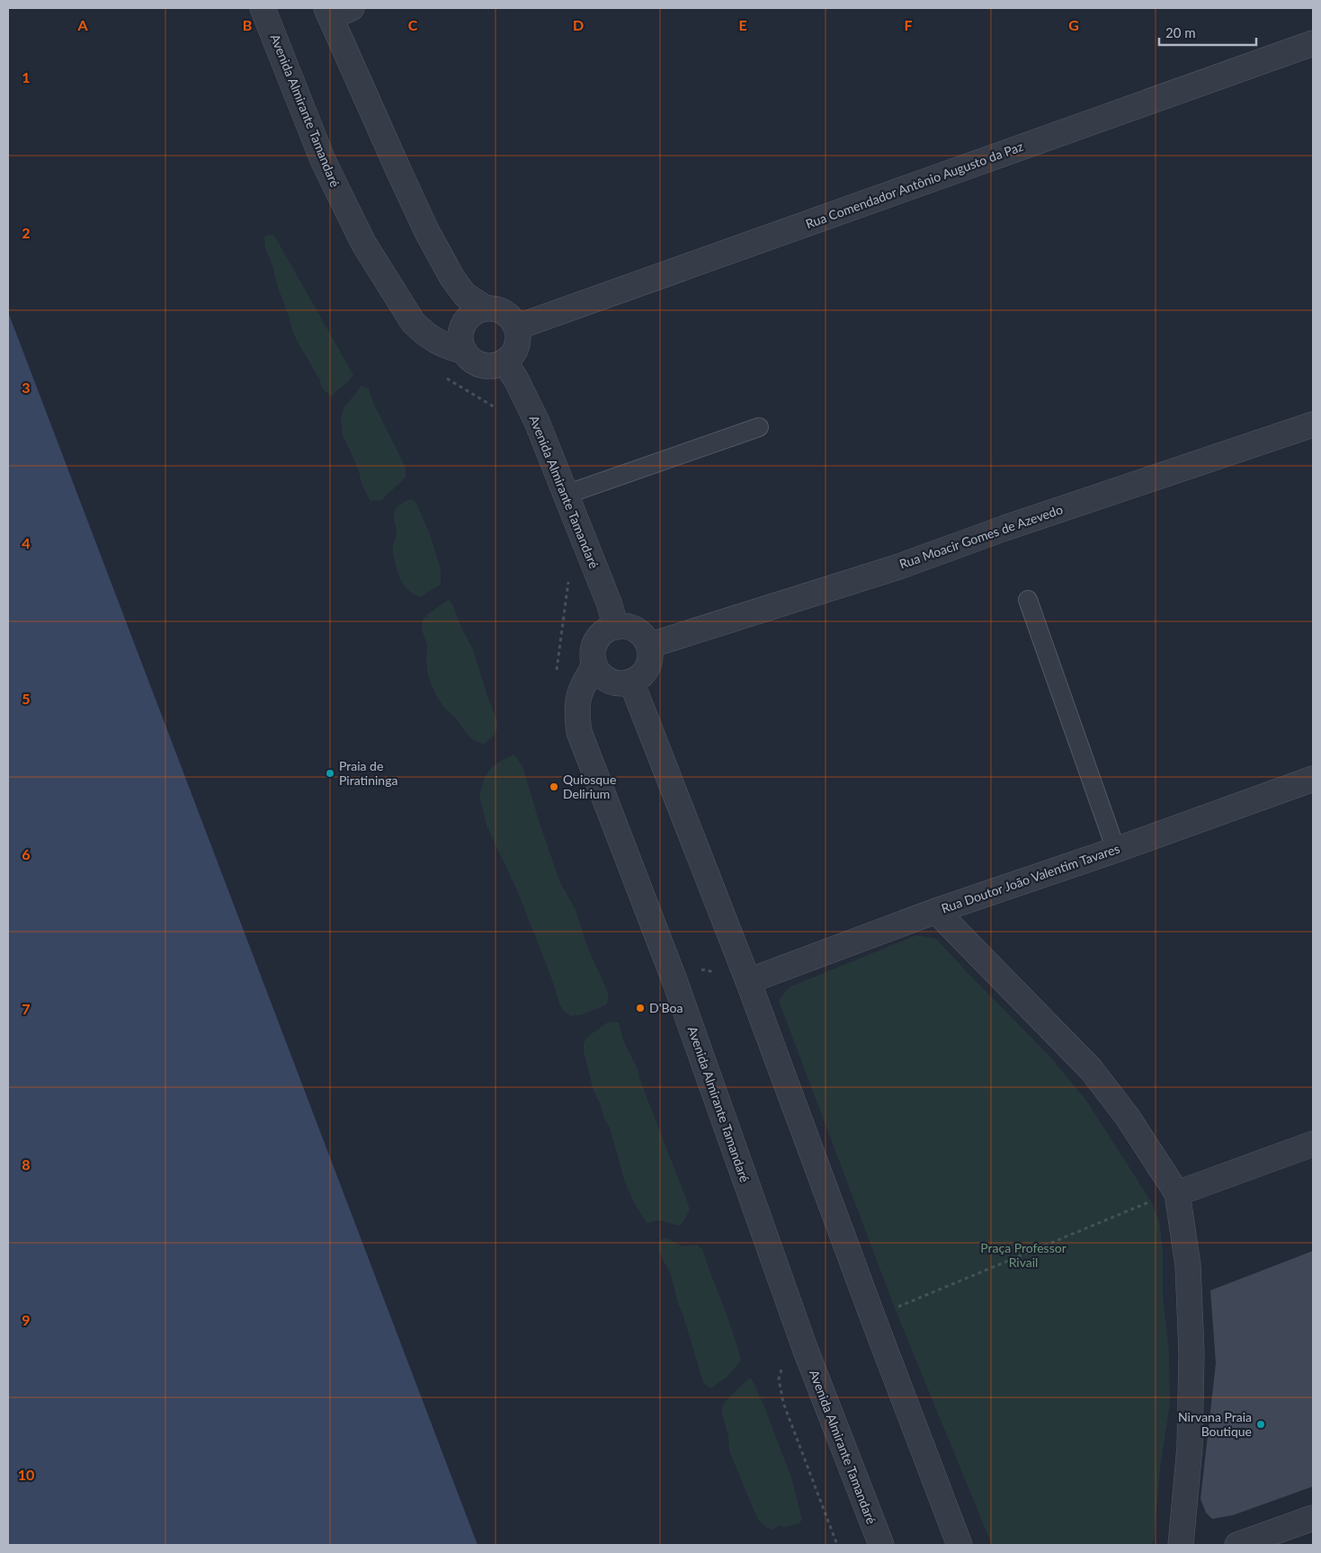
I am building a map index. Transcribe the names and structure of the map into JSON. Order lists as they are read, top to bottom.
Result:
{
  "streets": {
    "street": [
      "Avenida Almirante Tamandaré",
      "Rua Comendador Antônio Augusto da Paz",
      "Rua Moacir Gomes de Azevedo",
      "Rua Doutor João Valentim Tavares"
    ]
  },
  "crossings": [
    ["Avenida Almirante Tamandaré", "Rua Comendador Antônio Augusto da Paz"],
    ["Avenida Almirante Tamandaré", "Rua Moacir Gomes de Azevedo"]
  ],
  "parks": ["Praça Professor Rivail"],
  "places": [
    "Praia de Piratininga",
    "Quiosque Delirium",
    "D'Boa",
    "Nirvana Praia Boutique"
  ],
  "scale_bar": "20 m",
  "grid": {
    "columns": [
      "A",
      "B",
      "C",
      "D",
      "E",
      "F",
      "G"
    ],
    "rows": [
      "1",
      "2",
      "3",
      "4",
      "5",
      "6",
      "7",
      "8",
      "9",
      "10"
    ]
  }
}
